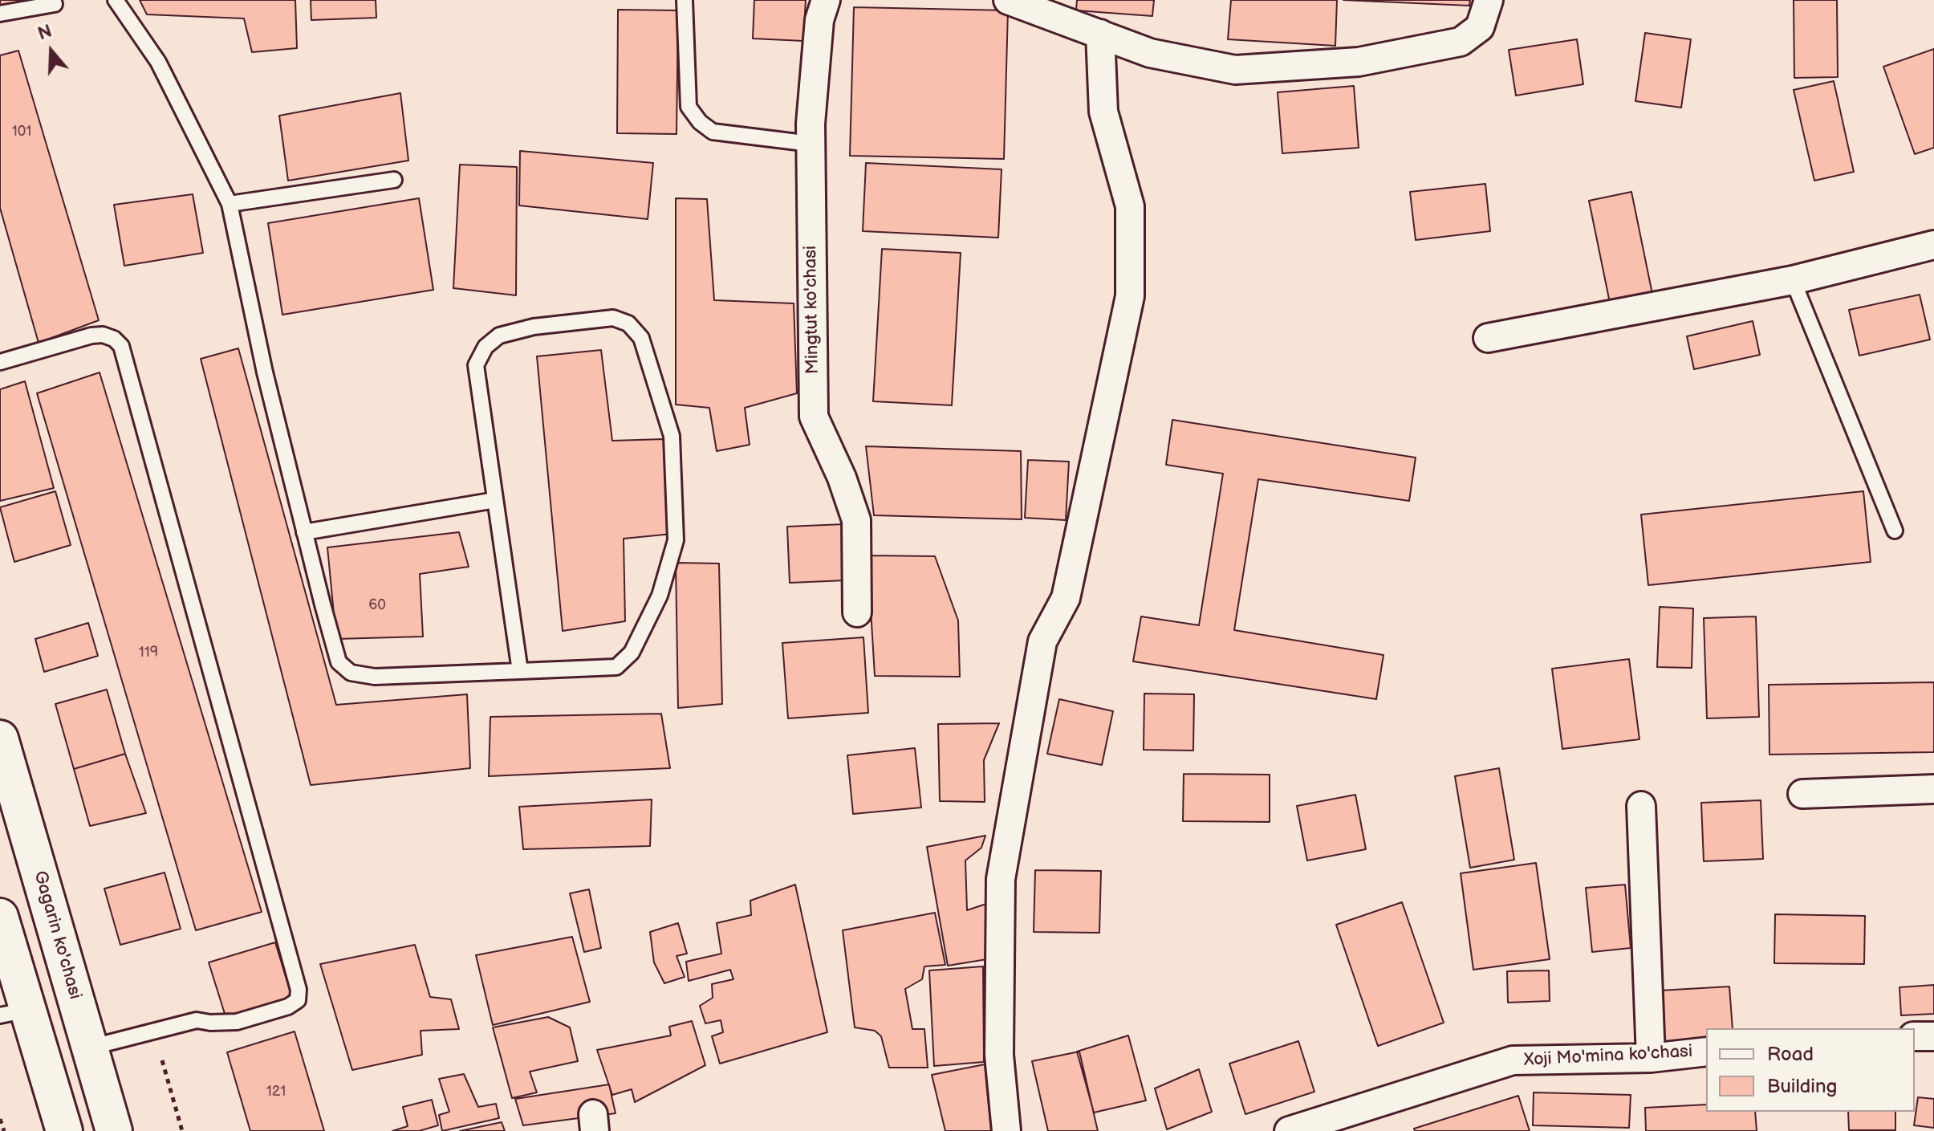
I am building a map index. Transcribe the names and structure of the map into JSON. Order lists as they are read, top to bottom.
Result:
{
  "streets": {
    "main road": ["Gagarin ko'chasi"],
    "street": ["Mingtut ko'chasi", "Xoji Mo'mina ko'chasi"]
  },
  "house_numbers": [
    "101",
    "60",
    "119",
    "121"
  ],
  "legend": ["Road", "Building"],
  "north": "top"
}
